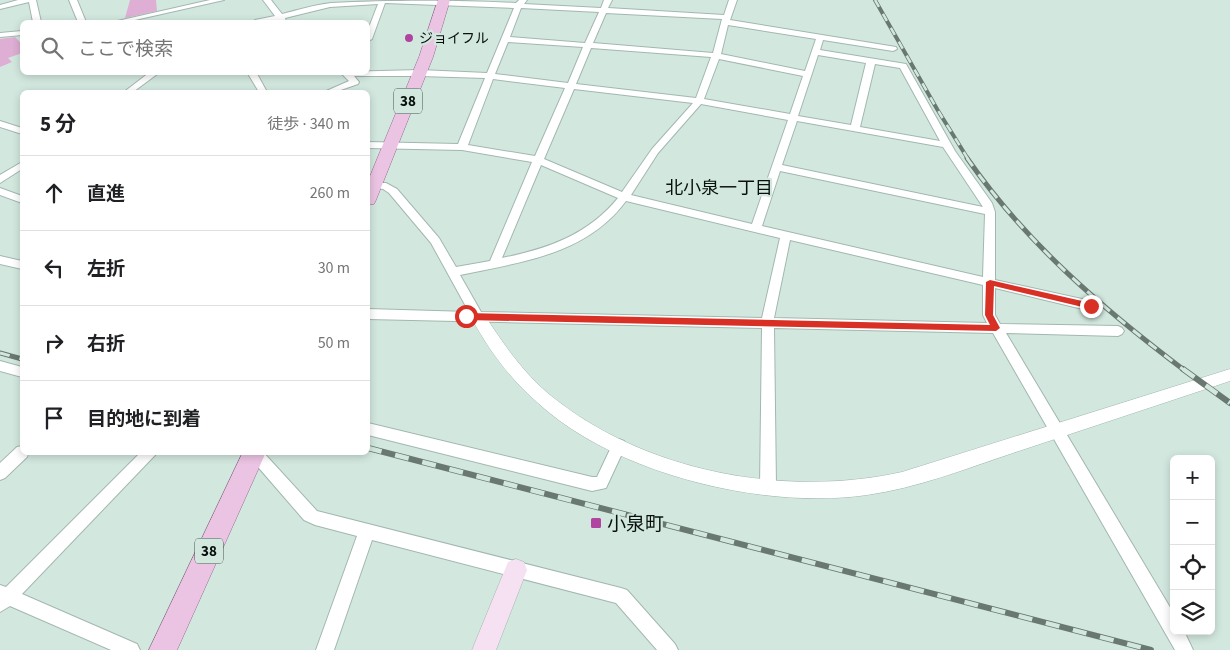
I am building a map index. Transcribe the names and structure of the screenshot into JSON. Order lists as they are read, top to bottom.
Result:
{
  "streets": {
    "main road": ["38"]
  },
  "districts": ["北小泉一丁目"],
  "places": {
    "other": ["ジョイフル"],
    "transit": ["小泉町"]
  },
  "page": {
    "search": "ここで検索",
    "heading": ["5 分", "徒歩 · 340 m"],
    "list": [
      ["直進", "260 m"],
      ["左折", "30 m"],
      ["右折", "50 m"],
      "目的地に到着"
    ],
    "map_buttons": ["+", "−"]
  }
}
